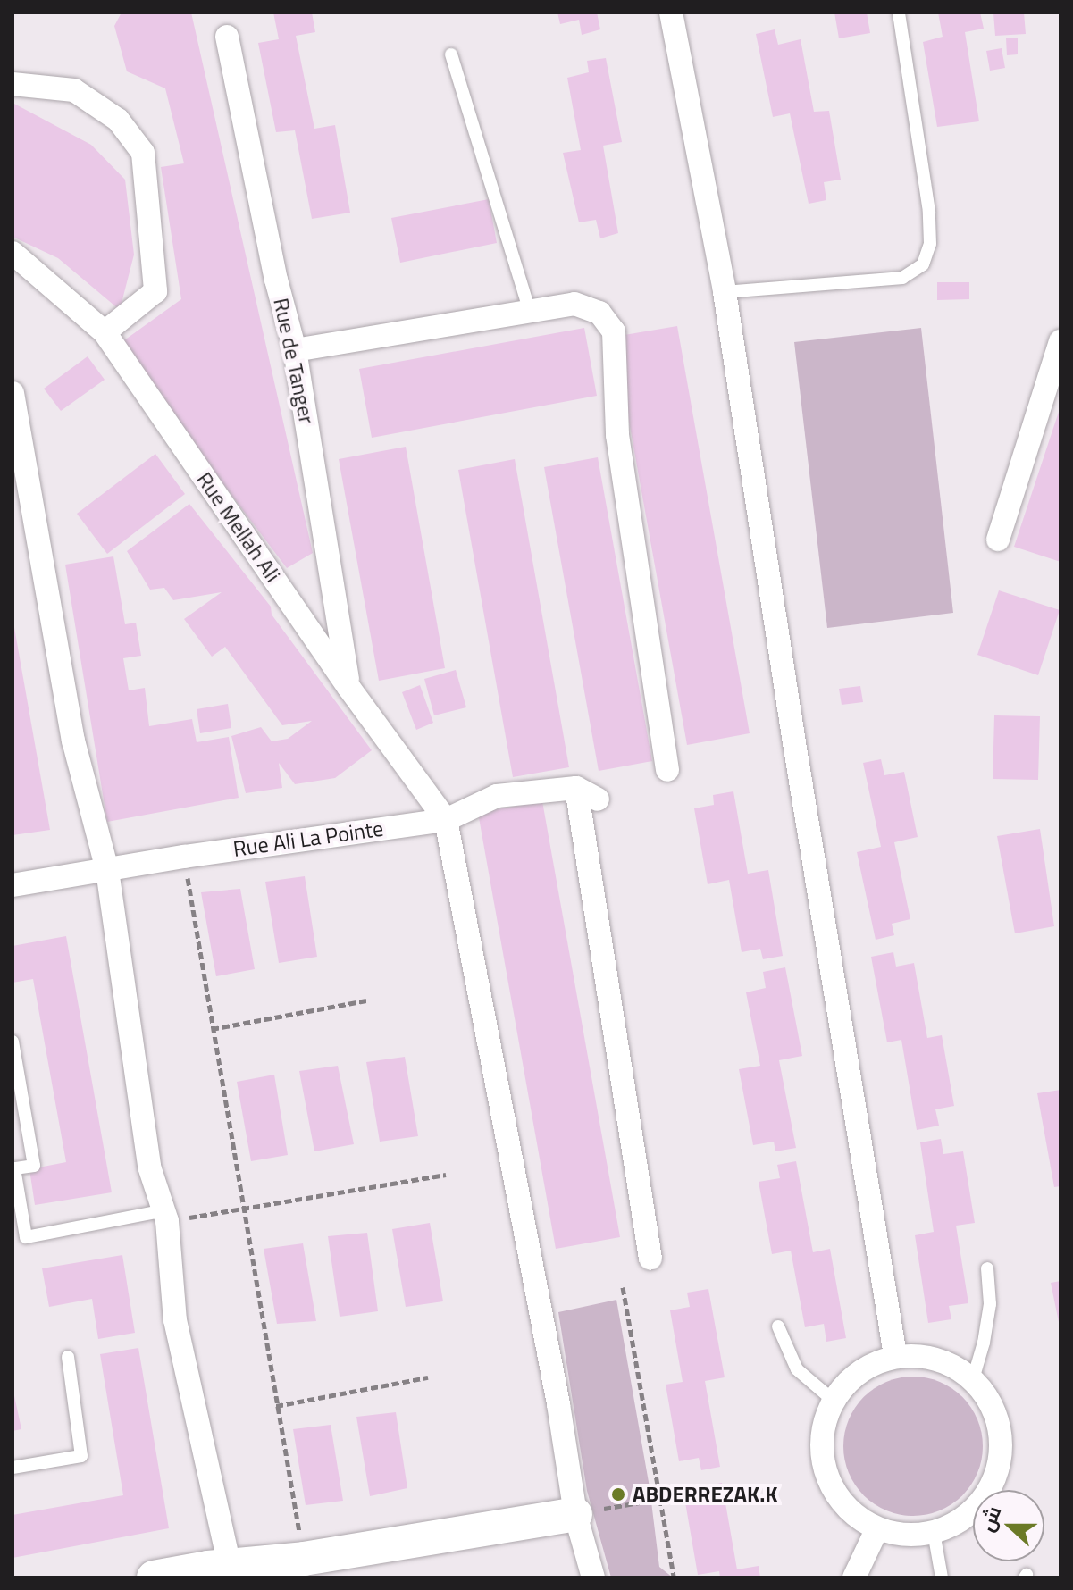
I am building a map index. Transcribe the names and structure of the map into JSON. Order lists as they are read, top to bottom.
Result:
{
  "streets": {
    "street": ["Rue de Tanger", "Rue Mellah Ali", "Rue Ali La Pointe"]
  },
  "crossings": [
    ["Rue de Tanger", "Rue Mellah Ali"],
    ["Rue Mellah Ali", "Rue Ali La Pointe"]
  ],
  "places": ["ABDERREZAK.K"],
  "north": "left"
}
